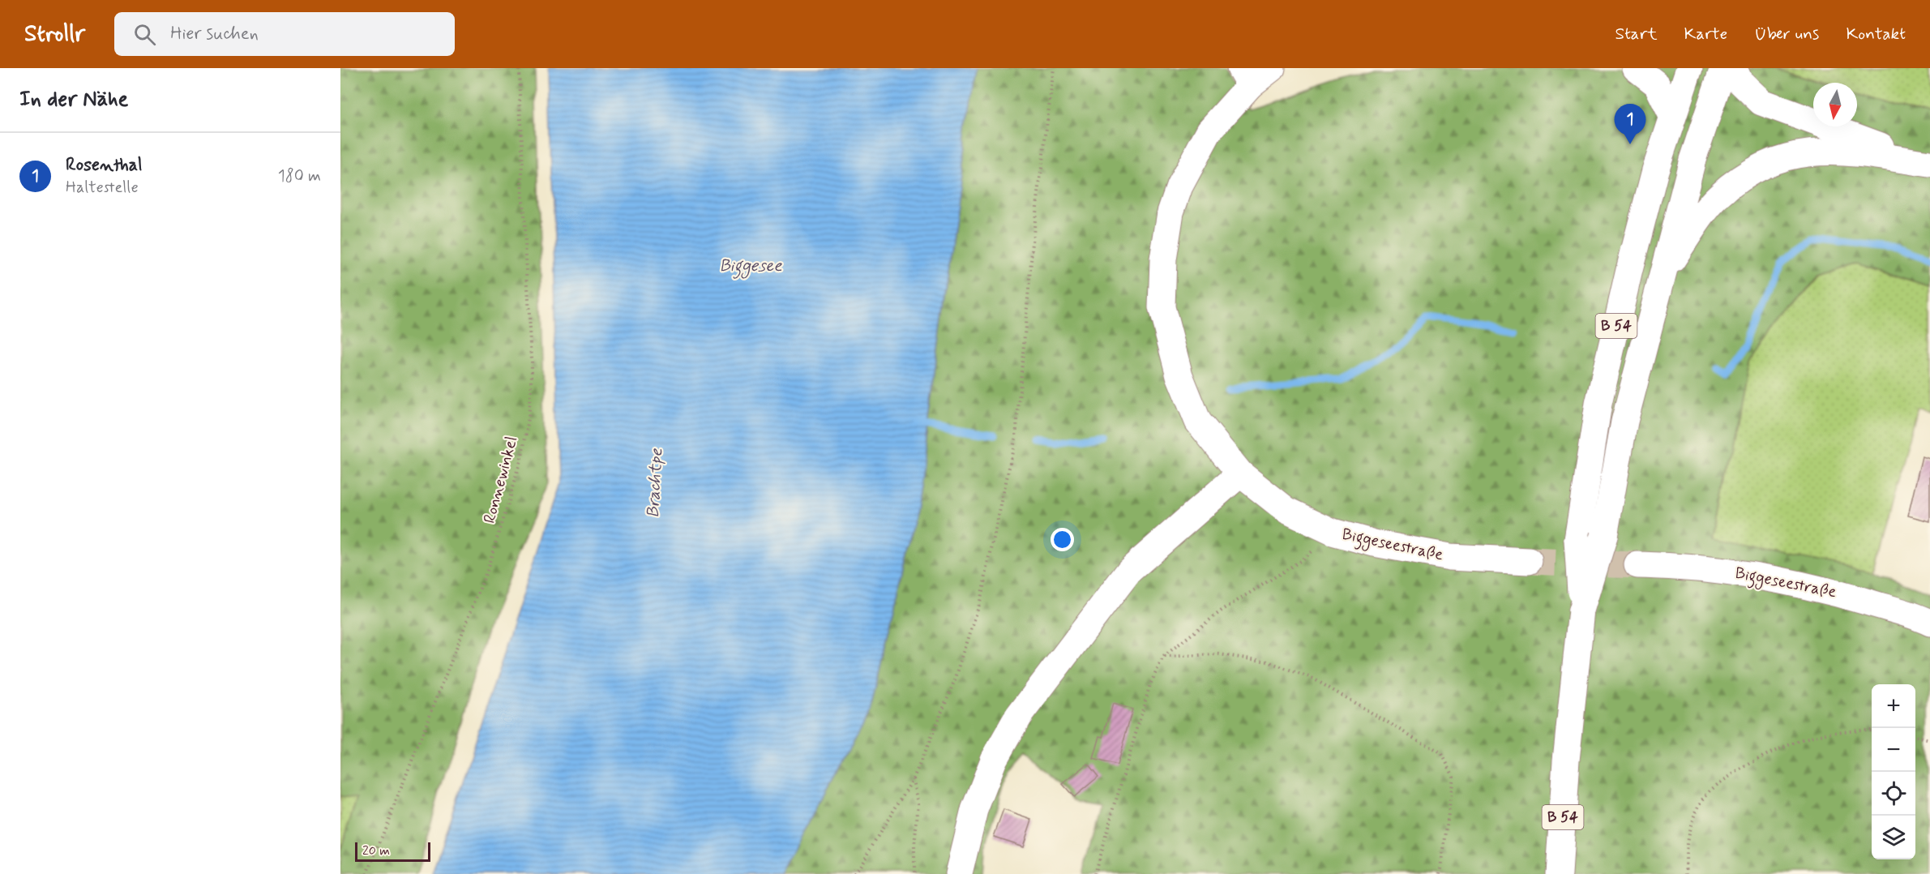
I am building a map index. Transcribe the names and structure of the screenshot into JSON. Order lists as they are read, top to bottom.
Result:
{
  "streets": {
    "main road": ["B 54", "Biggeseestraße"],
    "path": ["Ronnewinkel"]
  },
  "water": ["Biggesee", "Brachtpe"],
  "scale_bar": "20 m",
  "north": "bottom",
  "page": {
    "header": "Strollr",
    "search": "Hier suchen",
    "nav": [
      "Start",
      "Karte",
      "Über uns",
      "Kontakt"
    ],
    "heading": "In der Nähe",
    "pins": "1",
    "list": [
      {
        "mark": "1",
        "name": "Rosenthal",
        "note": "Haltestelle",
        "value": "180 m"
      }
    ],
    "map_buttons": ["+", "−"],
    "scale": "20 m"
  }
}
